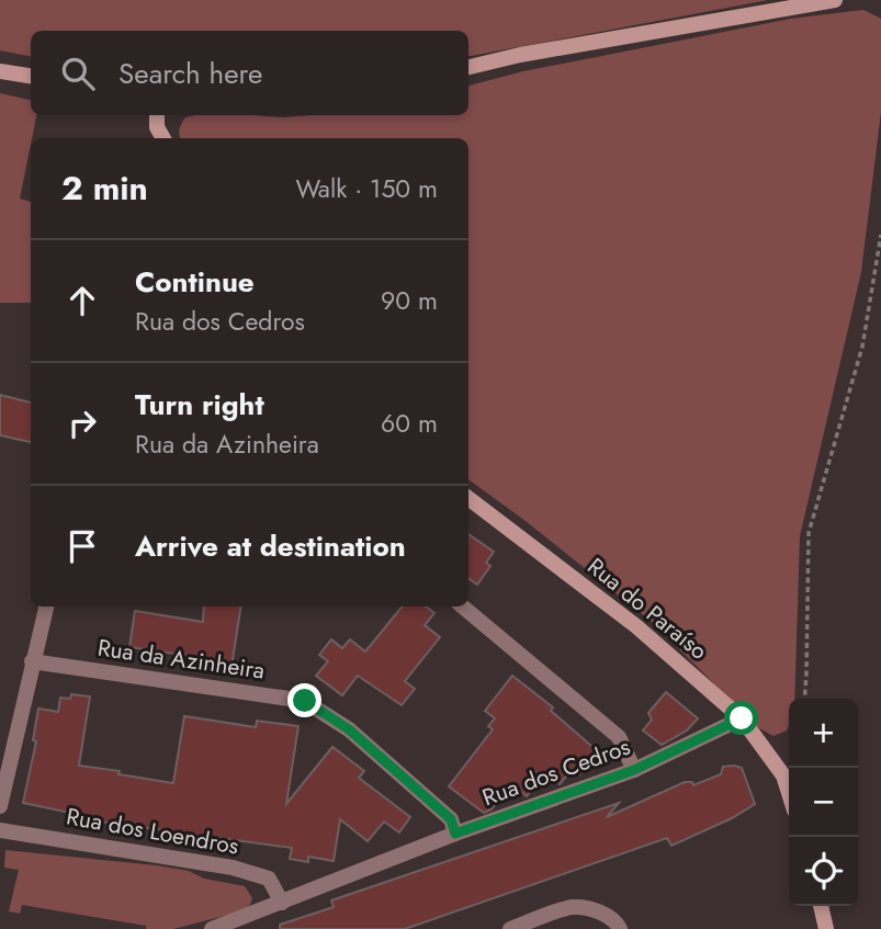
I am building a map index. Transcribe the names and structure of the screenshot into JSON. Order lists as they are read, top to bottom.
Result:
{
  "streets": {
    "street": [
      "Rua do Paraíso",
      "Rua da Azinheira",
      "Rua dos Cedros",
      "Rua dos Loendros"
    ]
  },
  "crossings": [
    ["Rua do Paraíso", "Rua dos Cedros"],
    ["Rua da Azinheira", "Rua dos Cedros"],
    ["Rua dos Cedros", "Rua dos Loendros"]
  ],
  "page": {
    "search": "Search here",
    "heading": ["2 min", "Walk · 150 m"],
    "list": [
      ["Continue", "Rua dos Cedros", "90 m"],
      ["Turn right", "Rua da Azinheira", "60 m"],
      "Arrive at destination"
    ],
    "map_buttons": ["+", "−"]
  }
}
